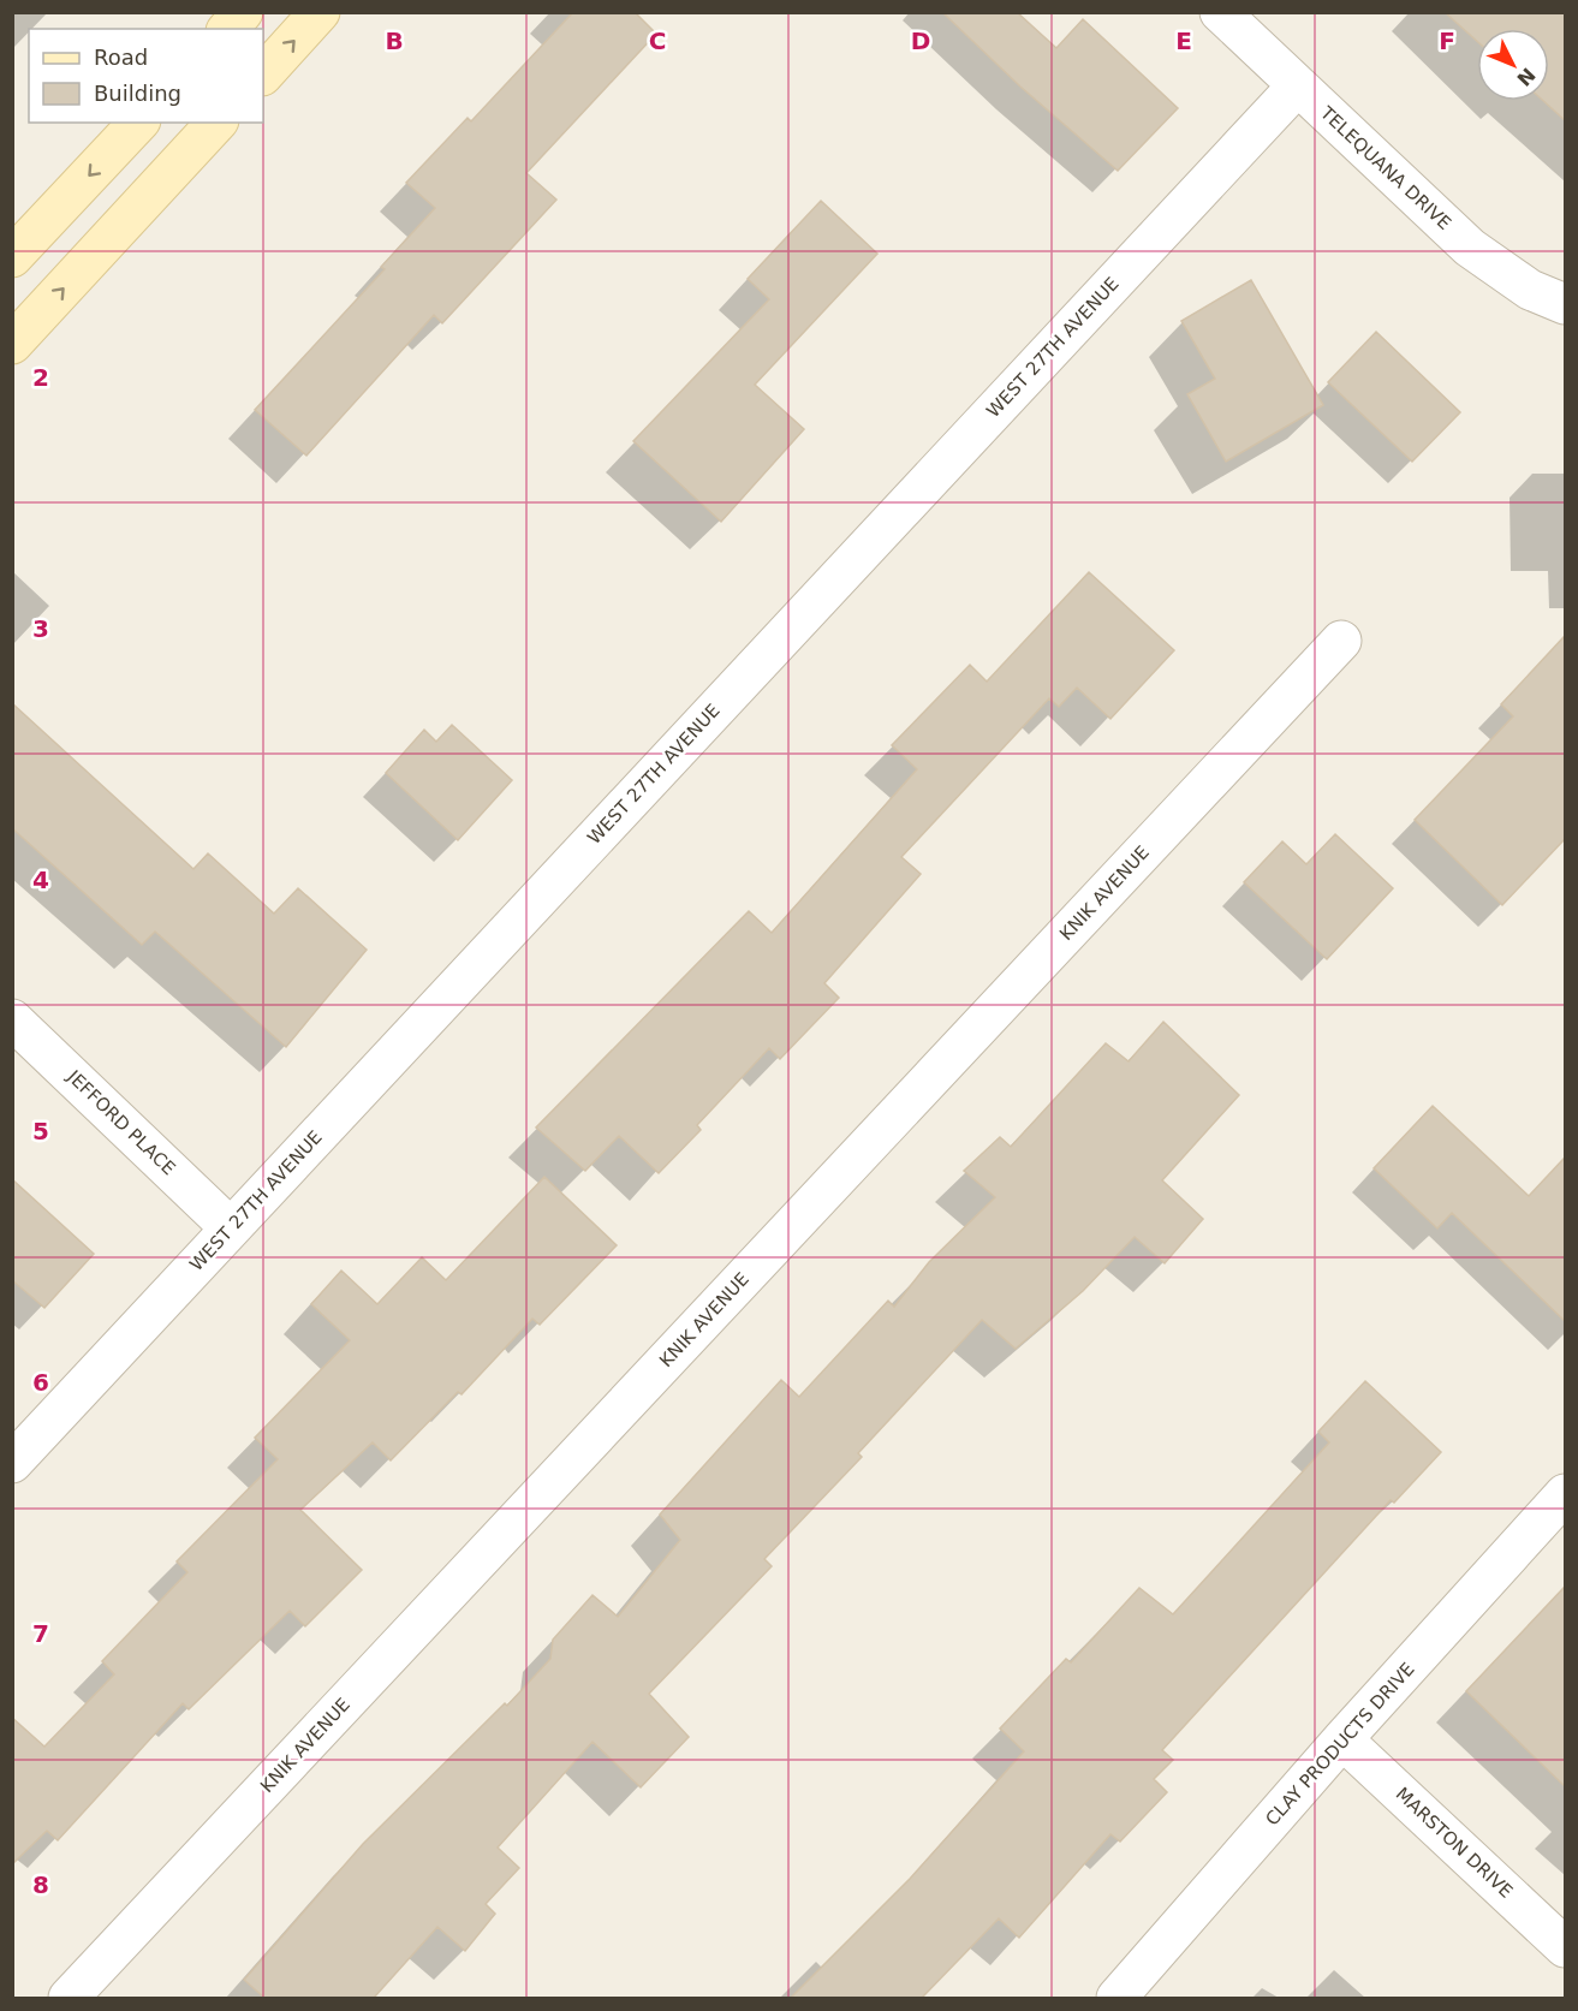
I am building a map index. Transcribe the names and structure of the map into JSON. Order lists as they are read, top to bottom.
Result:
{
  "streets": {
    "street": [
      "TELEQUANA DRIVE",
      "WEST 27TH AVENUE",
      "KNIK AVENUE",
      "JEFFORD PLACE",
      "CLAY PRODUCTS DRIVE",
      "MARSTON DRIVE"
    ]
  },
  "crossings": [
    ["TELEQUANA DRIVE", "WEST 27TH AVENUE"],
    ["WEST 27TH AVENUE", "JEFFORD PLACE"],
    ["CLAY PRODUCTS DRIVE", "MARSTON DRIVE"]
  ],
  "legend": ["Road", "Building"],
  "north": "bottom right",
  "grid": {
    "columns": [
      "B",
      "C",
      "D",
      "E",
      "F"
    ],
    "rows": [
      "2",
      "3",
      "4",
      "5",
      "6",
      "7",
      "8"
    ]
  }
}
